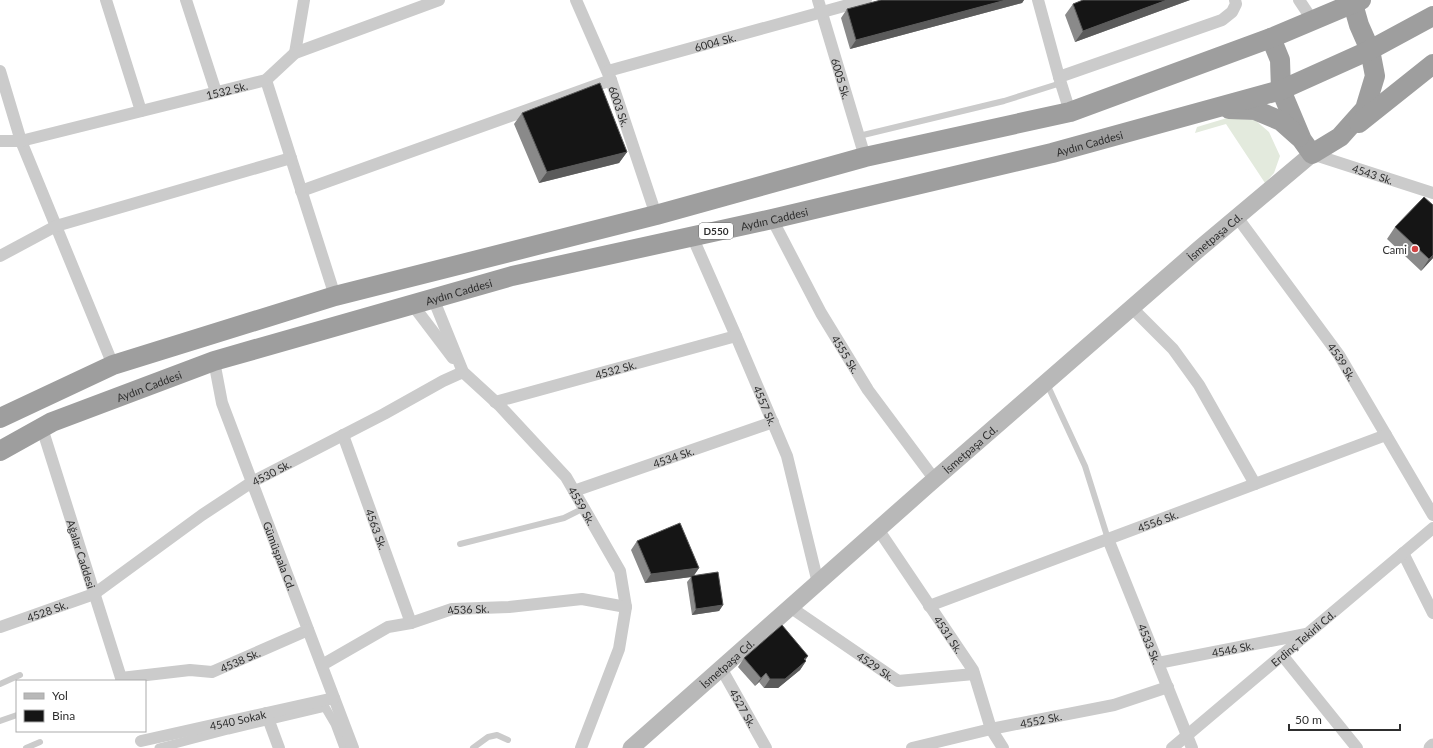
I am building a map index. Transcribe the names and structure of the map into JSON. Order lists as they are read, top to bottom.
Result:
{
  "streets": {
    "highway": ["Aydın Caddesi", "D550"],
    "main road": ["İsmetpaşa Cd."],
    "street": [
      "6004 Sk.",
      "6005 Sk.",
      "1532 Sk.",
      "6003 Sk.",
      "4543 Sk.",
      "4555 Sk.",
      "4539 Sk.",
      "4532 Sk.",
      "4557 Sk.",
      "4534 Sk.",
      "4530 Sk.",
      "4559 Sk.",
      "4556 Sk.",
      "4563 Sk.",
      "Ağalar Caddesi",
      "Gümüşpala Cd.",
      "4536 Sk.",
      "4528 Sk.",
      "4531 Sk.",
      "Erdinç Tekirli Cd.",
      "4533 Sk.",
      "4546 Sk.",
      "4538 Sk.",
      "4529 Sk.",
      "4527 Sk.",
      "4540 Sokak",
      "4552 Sk."
    ]
  },
  "crossings": [
    ["6004 Sk.", "6005 Sk."],
    ["6004 Sk.", "6003 Sk."],
    ["Aydın Caddesi", "4555 Sk."],
    ["Aydın Caddesi", "4557 Sk."],
    ["Aydın Caddesi", "4559 Sk."],
    ["Aydın Caddesi", "Ağalar Caddesi"],
    ["Aydın Caddesi", "Gümüşpala Cd."],
    ["4543 Sk.", "İsmetpaşa Cd."],
    ["İsmetpaşa Cd.", "4555 Sk."],
    ["İsmetpaşa Cd.", "4539 Sk."],
    ["İsmetpaşa Cd.", "4557 Sk."],
    ["İsmetpaşa Cd.", "4531 Sk."],
    ["İsmetpaşa Cd.", "4529 Sk."],
    ["İsmetpaşa Cd.", "4527 Sk."],
    ["4539 Sk.", "4556 Sk."],
    ["4532 Sk.", "4557 Sk."],
    ["4532 Sk.", "4559 Sk."],
    ["4557 Sk.", "4534 Sk."],
    ["4534 Sk.", "4559 Sk."],
    ["4530 Sk.", "4559 Sk."],
    ["4530 Sk.", "4563 Sk."],
    ["4530 Sk.", "Ağalar Caddesi"],
    ["4530 Sk.", "Gümüşpala Cd."],
    ["4530 Sk.", "4528 Sk."],
    ["4559 Sk.", "4536 Sk."],
    ["4556 Sk.", "4531 Sk."],
    ["4556 Sk.", "4533 Sk."],
    ["4563 Sk.", "4536 Sk."],
    ["Ağalar Caddesi", "4528 Sk."],
    ["Ağalar Caddesi", "4538 Sk."],
    ["Gümüşpala Cd.", "4536 Sk."],
    ["Gümüşpala Cd.", "4538 Sk."],
    ["Gümüşpala Cd.", "4540 Sokak"],
    ["4531 Sk.", "4529 Sk."],
    ["4531 Sk.", "4552 Sk."],
    ["Erdinç Tekirli Cd.", "4533 Sk."],
    ["Erdinç Tekirli Cd.", "4546 Sk."],
    ["4533 Sk.", "4546 Sk."],
    ["4533 Sk.", "4552 Sk."]
  ],
  "places": ["Cami"],
  "legend": ["Yol", "Bina"],
  "scale_bar": "50 m"
}
